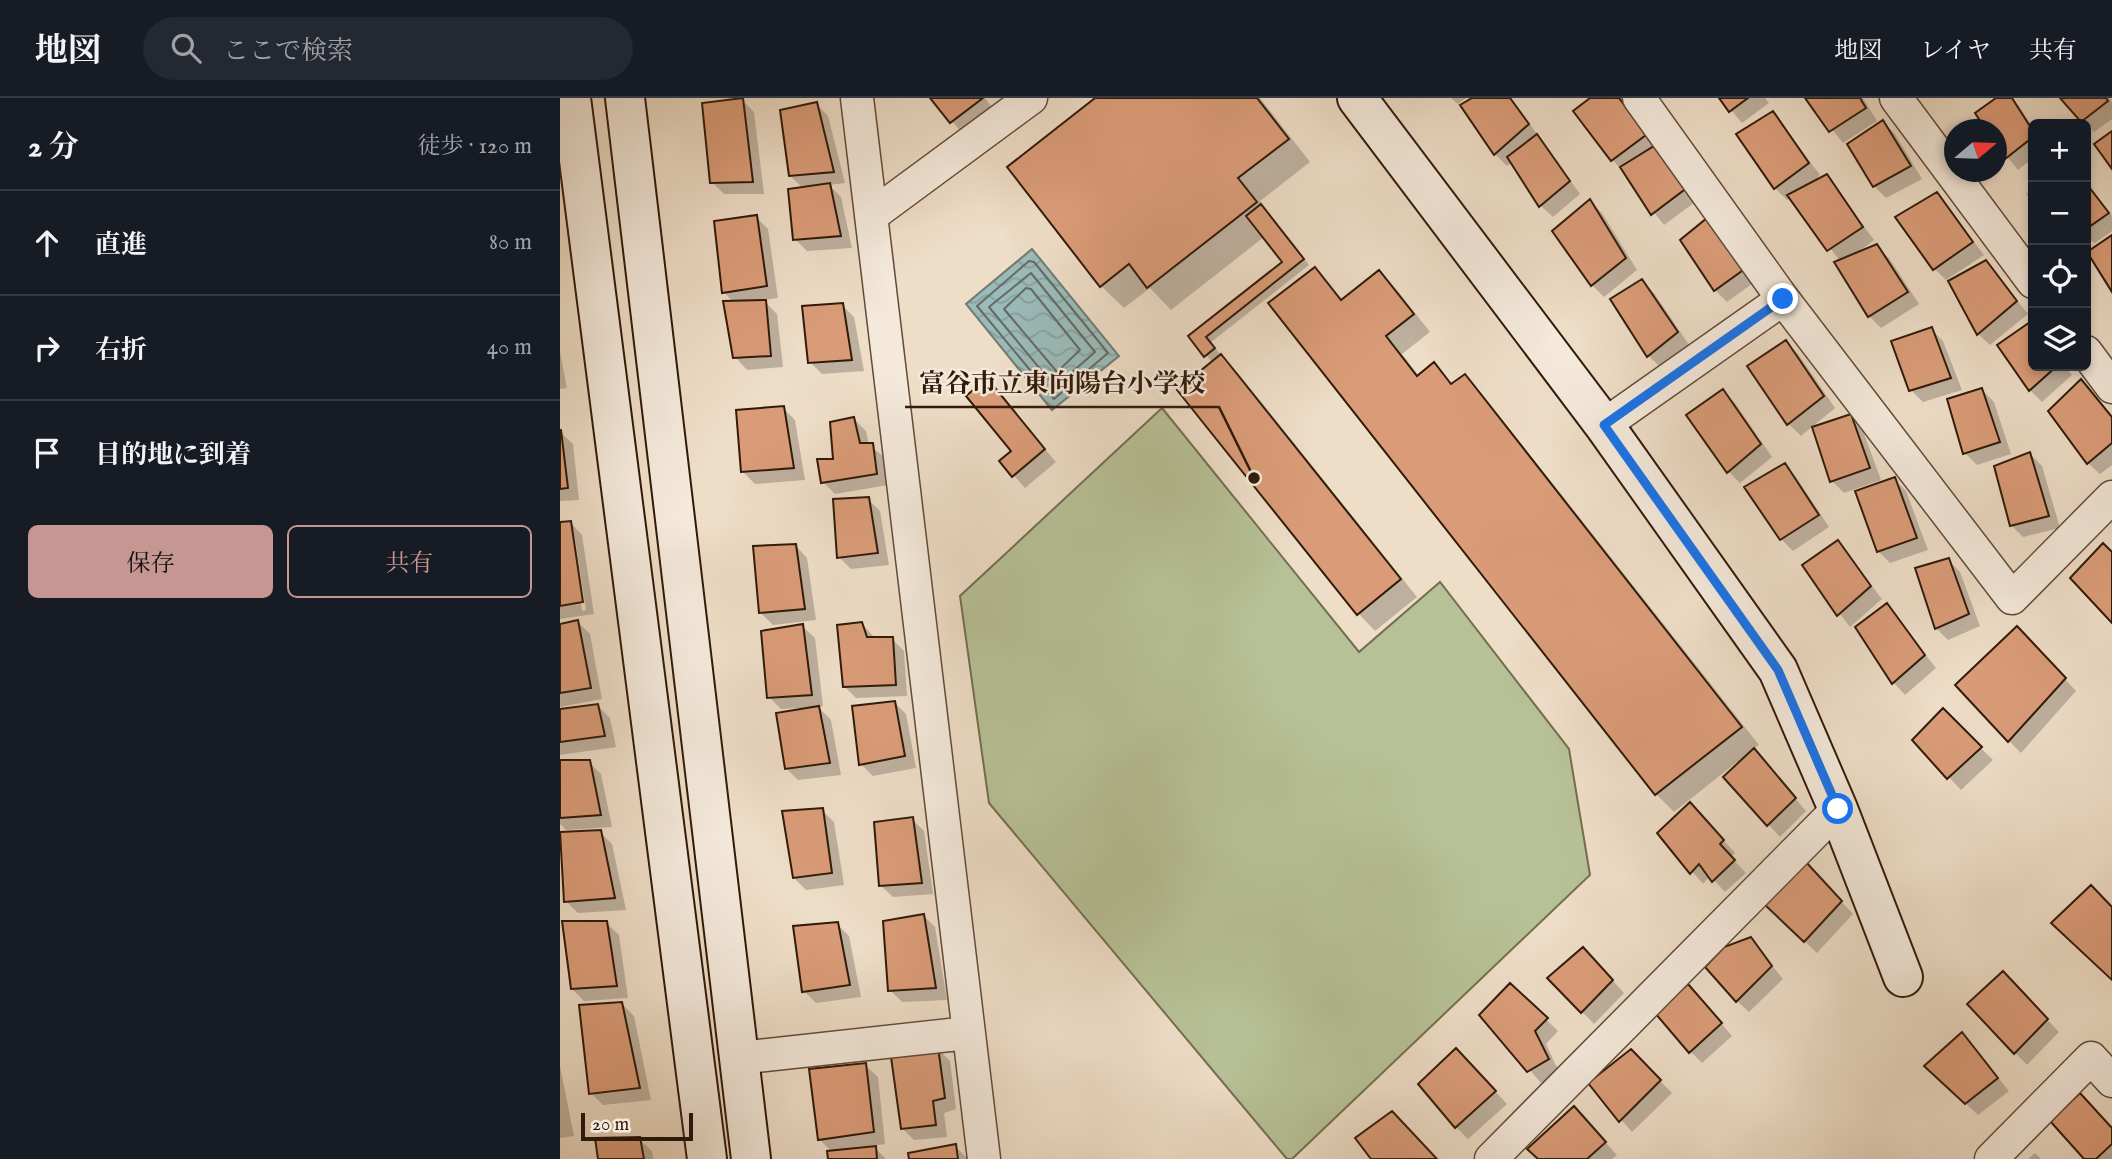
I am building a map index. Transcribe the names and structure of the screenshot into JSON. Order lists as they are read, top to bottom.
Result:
{
  "places": ["富谷市立東向陽台小学校"],
  "scale_bar": "20 m",
  "north": "right",
  "page": {
    "header": "地図",
    "search": "ここで検索",
    "nav": ["地図", "レイヤ", "共有"],
    "heading": ["2 分", "徒歩 · 120 m"],
    "map_buttons": ["+", "−"],
    "list": [
      ["直進", "80 m"],
      ["右折", "40 m"],
      "目的地に到着"
    ],
    "buttons": ["保存", "共有"],
    "scale": "20 m"
  }
}
